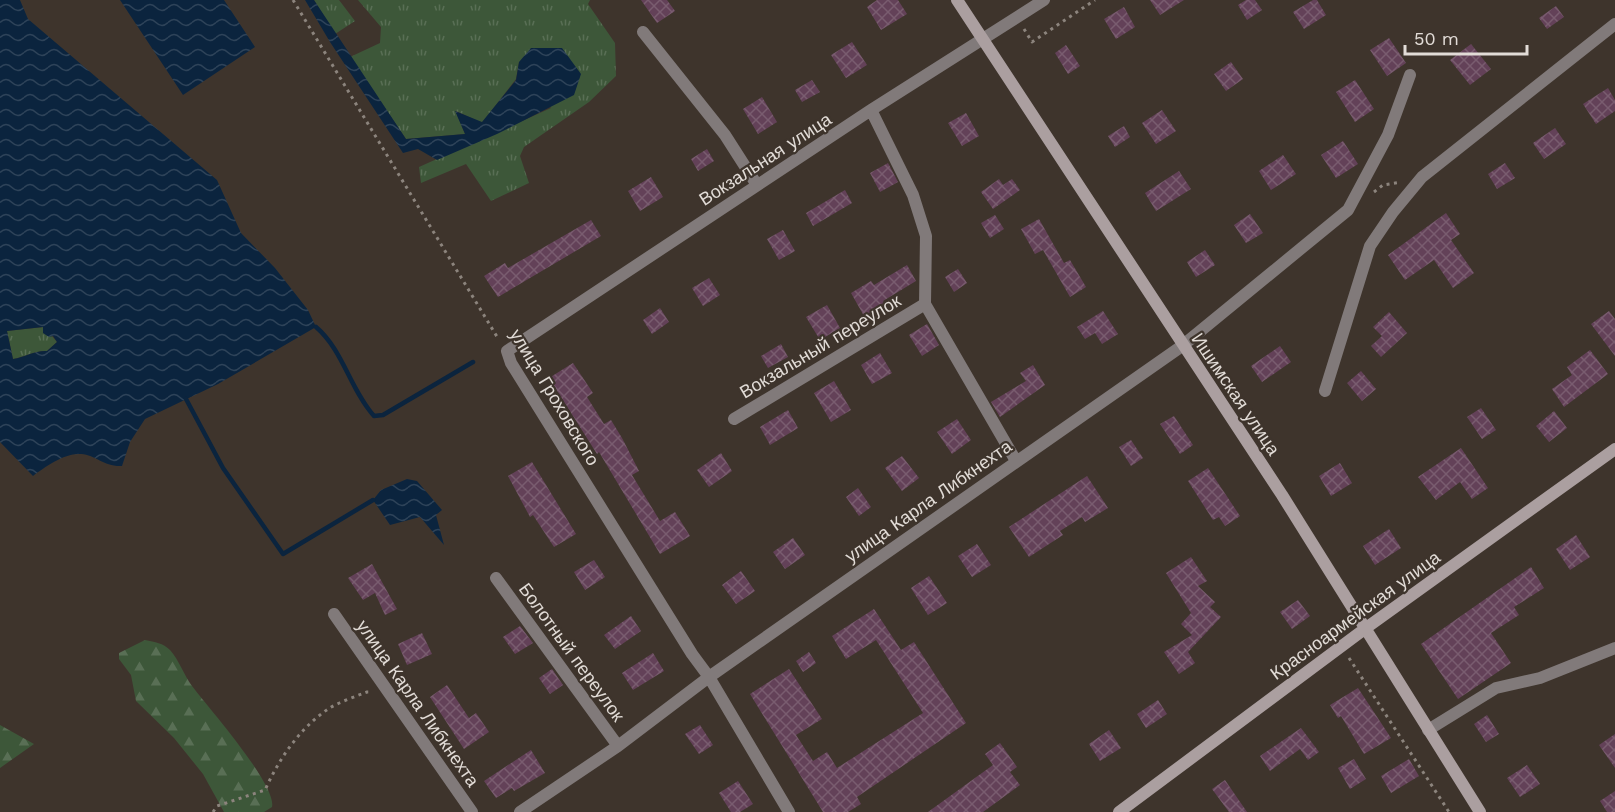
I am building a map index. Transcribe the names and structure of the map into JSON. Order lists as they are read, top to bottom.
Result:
{
  "streets": {
    "main road": ["Ишимская улица", "Красноармейская улица"],
    "street": [
      "Вокзальная улица",
      "Вокзальный переулок",
      "улица Гроховского",
      "улица Карла Либкнехта",
      "Болотный переулок"
    ]
  },
  "crossings": [
    ["Вокзальная улица", "Вокзальный переулок"],
    ["Вокзальная улица", "Ишимская улица"],
    ["Вокзальная улица", "улица Гроховского"],
    ["Вокзальный переулок", "улица Карла Либкнехта"],
    ["Ишимская улица", "улица Карла Либкнехта"],
    ["Ишимская улица", "Красноармейская улица"],
    ["улица Гроховского", "улица Карла Либкнехта"],
    ["улица Карла Либкнехта", "Болотный переулок"]
  ],
  "scale_bar": "50 m"
}
